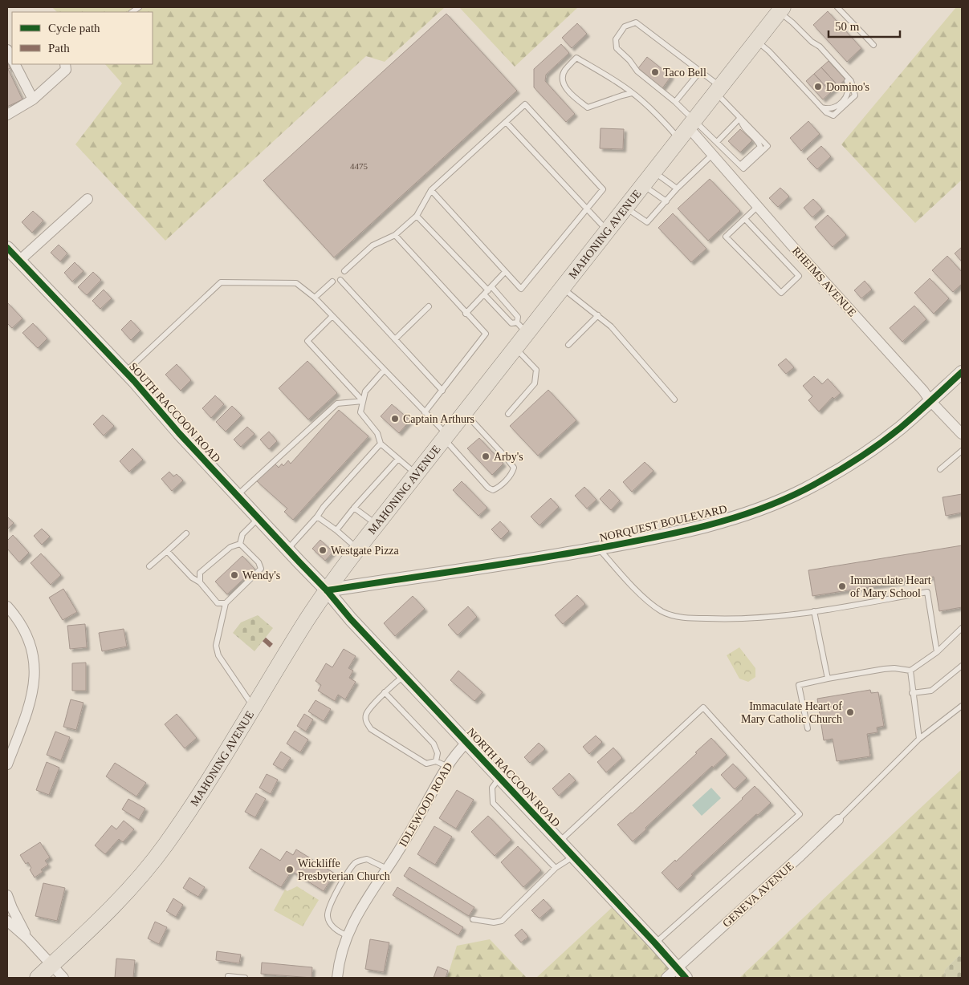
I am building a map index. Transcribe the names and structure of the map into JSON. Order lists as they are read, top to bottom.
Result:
{
  "streets": {
    "main road": ["MAHONING AVENUE"],
    "street": [
      "RHEIMS AVENUE",
      "SOUTH RACCOON ROAD",
      "NORQUEST BOULEVARD",
      "NORTH RACCOON ROAD",
      "IDLEWOOD ROAD",
      "GENEVA AVENUE"
    ]
  },
  "crossings": [
    ["MAHONING AVENUE", "RHEIMS AVENUE"],
    ["MAHONING AVENUE", "SOUTH RACCOON ROAD"],
    ["MAHONING AVENUE", "NORQUEST BOULEVARD"],
    ["MAHONING AVENUE", "NORTH RACCOON ROAD"],
    ["RHEIMS AVENUE", "NORQUEST BOULEVARD"],
    ["SOUTH RACCOON ROAD", "NORQUEST BOULEVARD"],
    ["SOUTH RACCOON ROAD", "NORTH RACCOON ROAD"],
    ["NORQUEST BOULEVARD", "NORTH RACCOON ROAD"],
    ["NORTH RACCOON ROAD", "IDLEWOOD ROAD"],
    ["NORTH RACCOON ROAD", "GENEVA AVENUE"]
  ],
  "places": [
    "Taco Bell",
    "Domino's",
    "Captain Arthurs",
    "Arby's",
    "Westgate Pizza",
    "Wendy's",
    "Immaculate Heart of Mary School",
    "Immaculate Heart of Mary Catholic Church",
    "Wickliffe Presbyterian Church"
  ],
  "house_numbers": ["4475"],
  "legend": ["Cycle path", "Path"],
  "scale_bar": "50 m"
}
